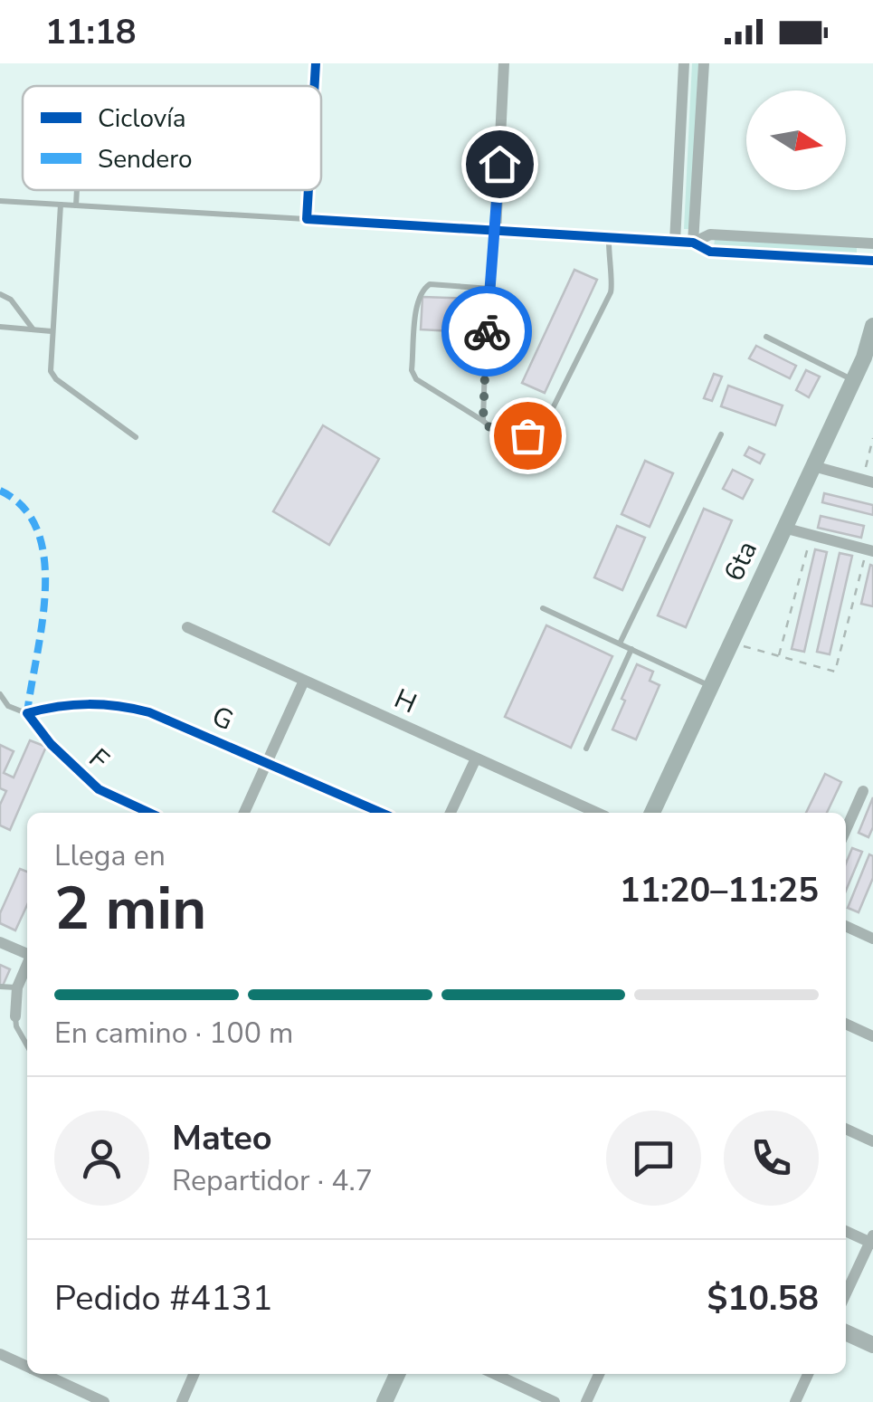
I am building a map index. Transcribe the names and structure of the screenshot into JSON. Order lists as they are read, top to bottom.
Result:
{
  "streets": {
    "main road": ["6ta"],
    "street": ["H", "G", "F"]
  },
  "crossings": [
    ["G", "F"]
  ],
  "legend": ["Ciclovía", "Sendero"],
  "north": "right",
  "page": {
    "status": "11:18",
    "heading": ["2 min", "Llega en", "11:20–11:25"],
    "panel": [
      "Mateo",
      "Repartidor · 4.7",
      "Pedido #4131",
      "$10.58"
    ],
    "bar": "En camino · 100 m"
  }
}
